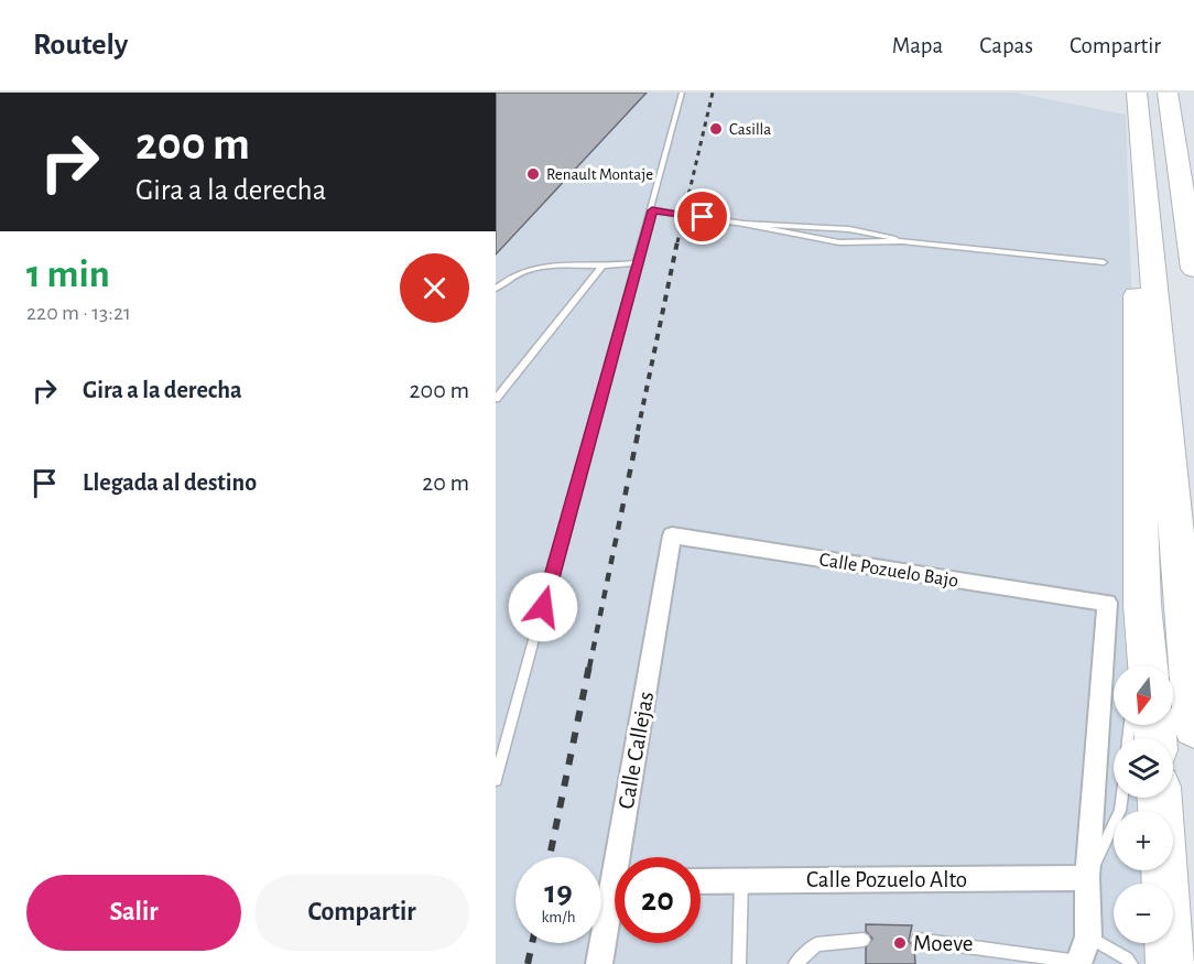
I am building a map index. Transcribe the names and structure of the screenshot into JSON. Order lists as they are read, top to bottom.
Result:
{
  "streets": {
    "street": ["Calle Pozuelo Bajo", "Calle Callejas", "Calle Pozuelo Alto"]
  },
  "crossings": [
    ["Calle Pozuelo Bajo", "Calle Callejas"],
    ["Calle Pozuelo Bajo", "Calle Pozuelo Alto"]
  ],
  "places": ["Casilla", "Renault Montaje", "Moeve"],
  "north": "bottom",
  "page": {
    "header": "Routely",
    "nav": ["Mapa", "Capas", "Compartir"],
    "turn": ["200 m", "Gira a la derecha"],
    "heading": ["1 min", "220 m · 13:21"],
    "list": [
      {
        "name": "Gira a la derecha",
        "value": "200 m"
      },
      {
        "name": "Llegada al destino",
        "value": "20 m"
      }
    ],
    "map_buttons": ["+", "−"],
    "speed": "19 km/h",
    "limit": "20",
    "buttons": ["Salir", "Compartir"]
  }
}
